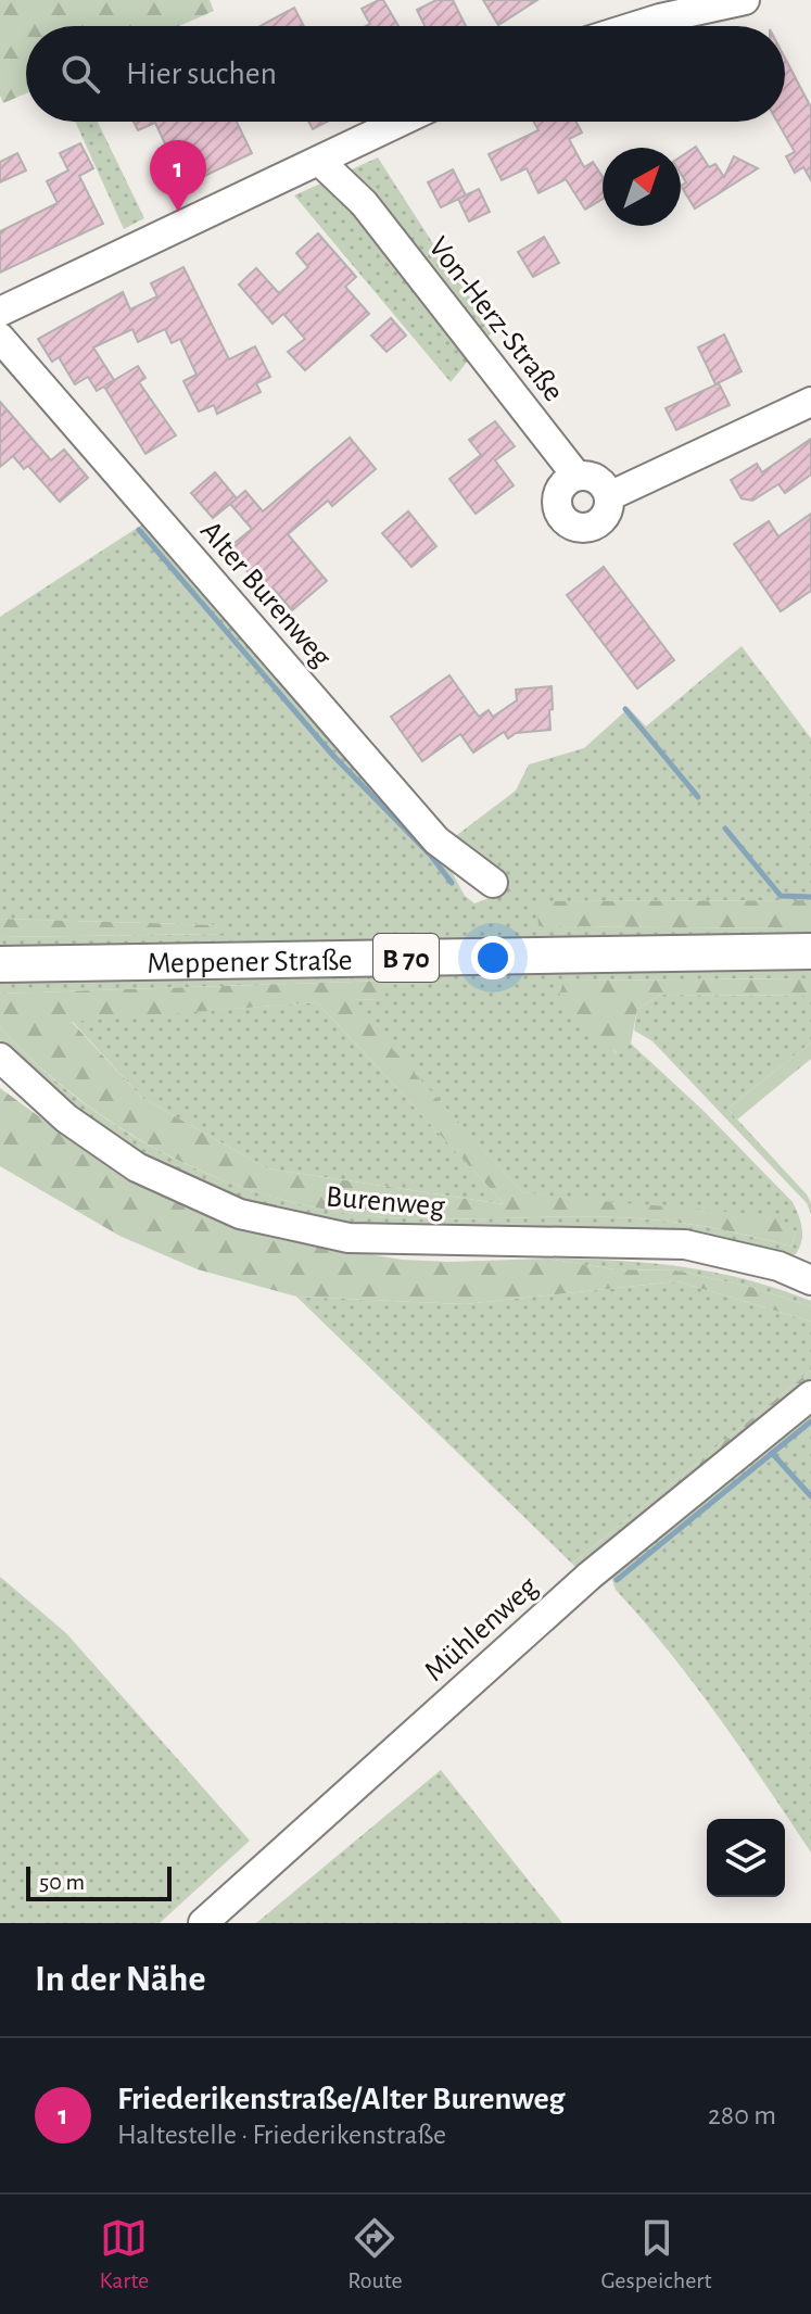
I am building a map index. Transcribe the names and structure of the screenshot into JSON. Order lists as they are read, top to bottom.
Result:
{
  "streets": {
    "main road": ["B 70", "Meppener Straße"],
    "street": [
      "Von-Herz-Straße",
      "Alter Burenweg",
      "Burenweg",
      "Mühlenweg"
    ]
  },
  "scale_bar": "50 m",
  "north": "top right",
  "page": {
    "search": "Hier suchen",
    "pins": "1",
    "scale": "50 m",
    "heading": "In der Nähe",
    "list": [
      {
        "mark": "1",
        "name": "Friederikenstraße/Alter Burenweg",
        "note": "Haltestelle · Friederikenstraße",
        "value": "280 m"
      }
    ],
    "nav": ["Karte", "Route", "Gespeichert"]
  }
}
